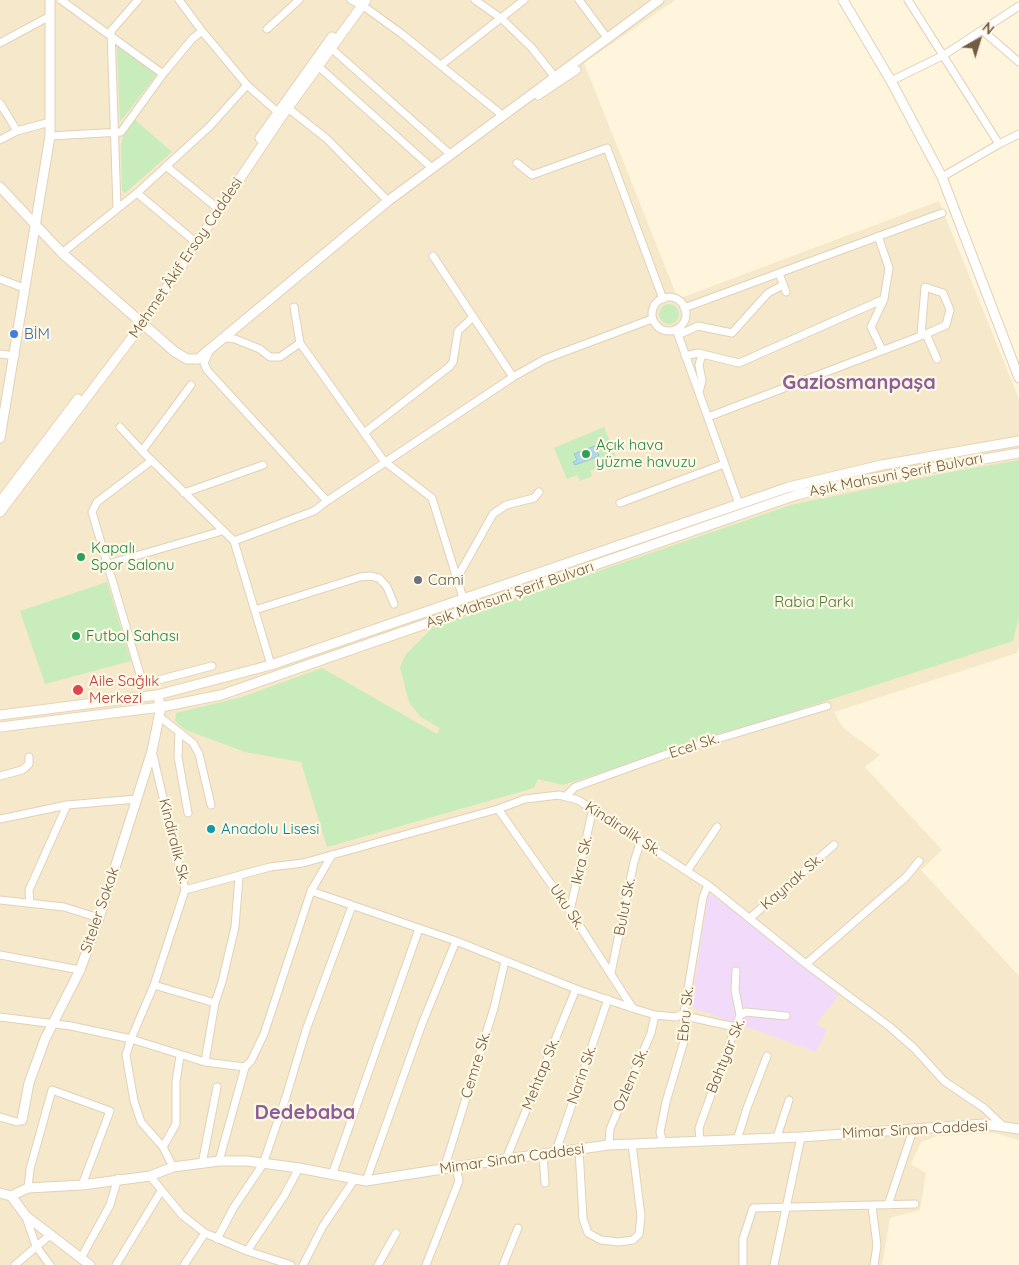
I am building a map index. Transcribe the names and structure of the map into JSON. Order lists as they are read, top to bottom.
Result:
{
  "streets": {
    "main road": [
      "Mehmet Âkif Ersoy Caddesi",
      "Aşık Mahsuni Şerif Bulvarı",
      "Siteler Sokak",
      "Mimar Sinan Caddesi"
    ],
    "street": [
      "Ecel Sk.",
      "Kindiralik Sk.",
      "Ikra Sk.",
      "Kaynak Sk.",
      "Uku Sk.",
      "Bulut Sk.",
      "Ebru Sk.",
      "Bahtyar Sk.",
      "Cemre Sk.",
      "Mehtap Sk.",
      "Narin Sk.",
      "Ozlem Sk."
    ]
  },
  "crossings": [
    ["Aşık Mahsuni Şerif Bulvarı", "Siteler Sokak"],
    ["Ecel Sk.", "Kindiralik Sk."],
    ["Kindiralik Sk.", "Ikra Sk."],
    ["Kindiralik Sk.", "Kaynak Sk."],
    ["Kindiralik Sk.", "Uku Sk."],
    ["Kindiralik Sk.", "Bulut Sk."],
    ["Kindiralik Sk.", "Siteler Sokak"],
    ["Kindiralik Sk.", "Ebru Sk."],
    ["Kindiralik Sk.", "Mimar Sinan Caddesi"],
    ["Ikra Sk.", "Uku Sk."],
    ["Uku Sk.", "Bulut Sk."],
    ["Ebru Sk.", "Mimar Sinan Caddesi"],
    ["Bahtyar Sk.", "Mimar Sinan Caddesi"],
    ["Cemre Sk.", "Mimar Sinan Caddesi"],
    ["Mehtap Sk.", "Mimar Sinan Caddesi"],
    ["Narin Sk.", "Mimar Sinan Caddesi"],
    ["Ozlem Sk.", "Mimar Sinan Caddesi"]
  ],
  "districts": ["Gaziosmanpaşa", "Dedebaba"],
  "parks": ["Rabia Parkı"],
  "places": [
    "BİM",
    "Açık hava yüzme havuzu",
    "Kapalı Spor Salonu",
    "Cami",
    "Futbol Sahası",
    "Aile Sağlık Merkezi",
    "Anadolu Lisesi"
  ],
  "north": "top right"
}
